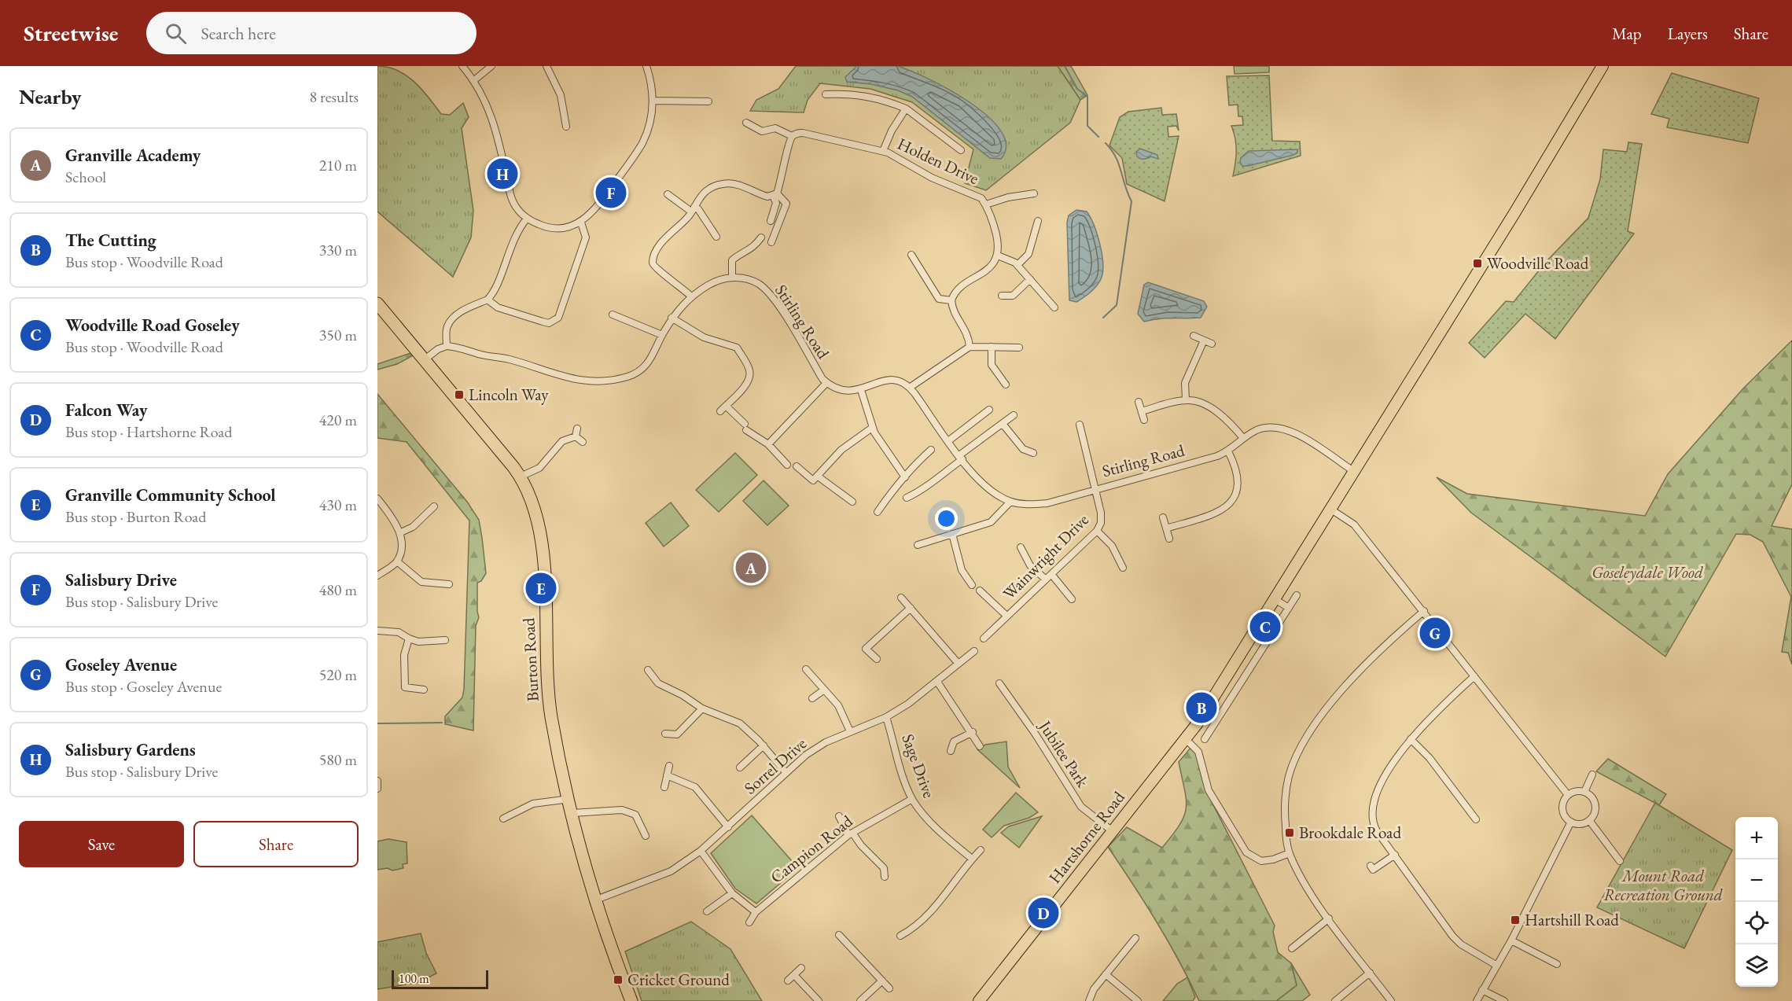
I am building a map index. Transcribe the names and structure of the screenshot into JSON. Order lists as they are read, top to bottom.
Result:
{
  "streets": {
    "highway": ["Burton Road"],
    "main road": ["Hartshorne Road"],
    "street": [
      "Holden Drive",
      "Stirling Road",
      "Wainwright Drive",
      "Jubilee Park",
      "Sorrel Drive",
      "Sage Drive",
      "Campion Road"
    ]
  },
  "crossings": [
    ["Stirling Road", "Wainwright Drive"],
    ["Burton Road", "Sorrel Drive"],
    ["Jubilee Park", "Hartshorne Road"],
    ["Sorrel Drive", "Sage Drive"],
    ["Sage Drive", "Campion Road"]
  ],
  "parks": ["Goseleydale Wood", "Mount Road Recreation Ground"],
  "places": {
    "transit": [
      "Woodville Road",
      "Lincoln Way",
      "Brookdale Road",
      "Hartshill Road",
      "Cricket Ground"
    ]
  },
  "scale_bar": "100 m",
  "page": {
    "header": "Streetwise",
    "search": "Search here",
    "nav": ["Map", "Layers", "Share"],
    "heading": ["Nearby", "8 results"],
    "list": [
      {
        "mark": "A",
        "name": "Granville Academy",
        "note": "School",
        "value": "210 m"
      },
      {
        "mark": "B",
        "name": "The Cutting",
        "note": "Bus stop · Woodville Road",
        "value": "330 m"
      },
      {
        "mark": "C",
        "name": "Woodville Road Goseley",
        "note": "Bus stop · Woodville Road",
        "value": "350 m"
      },
      {
        "mark": "D",
        "name": "Falcon Way",
        "note": "Bus stop · Hartshorne Road",
        "value": "420 m"
      },
      {
        "mark": "E",
        "name": "Granville Community School",
        "note": "Bus stop · Burton Road",
        "value": "430 m"
      },
      {
        "mark": "F",
        "name": "Salisbury Drive",
        "note": "Bus stop · Salisbury Drive",
        "value": "480 m"
      },
      {
        "mark": "G",
        "name": "Goseley Avenue",
        "note": "Bus stop · Goseley Avenue",
        "value": "520 m"
      },
      {
        "mark": "H",
        "name": "Salisbury Gardens",
        "note": "Bus stop · Salisbury Drive",
        "value": "580 m"
      }
    ],
    "pins": [
      "H",
      "F",
      "A",
      "E",
      "C",
      "G",
      "B",
      "D"
    ],
    "buttons": ["Save", "Share"],
    "map_buttons": ["+", "−"],
    "scale": "100 m"
  }
}
